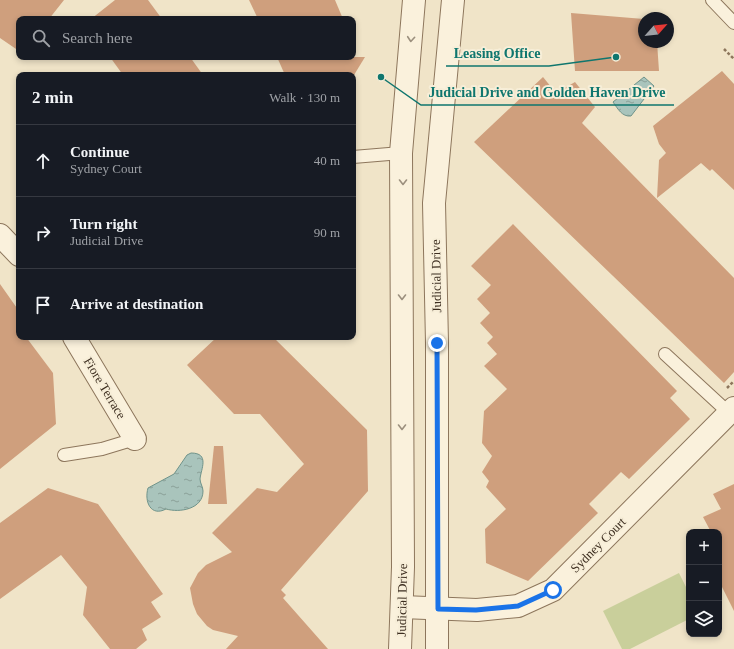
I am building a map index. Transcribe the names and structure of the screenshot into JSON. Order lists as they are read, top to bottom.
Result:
{
  "streets": {
    "street": ["Judicial Drive", "Fiore Terrace", "Sydney Court"]
  },
  "crossings": [
    ["Judicial Drive", "Sydney Court"]
  ],
  "places": ["Leasing Office", "Judicial Drive and Golden Haven Drive"],
  "north": "top right",
  "page": {
    "search": "Search here",
    "heading": ["2 min", "Walk · 130 m"],
    "list": [
      ["Continue", "Sydney Court", "40 m"],
      ["Turn right", "Judicial Drive", "90 m"],
      "Arrive at destination"
    ],
    "map_buttons": ["+", "−"]
  }
}
